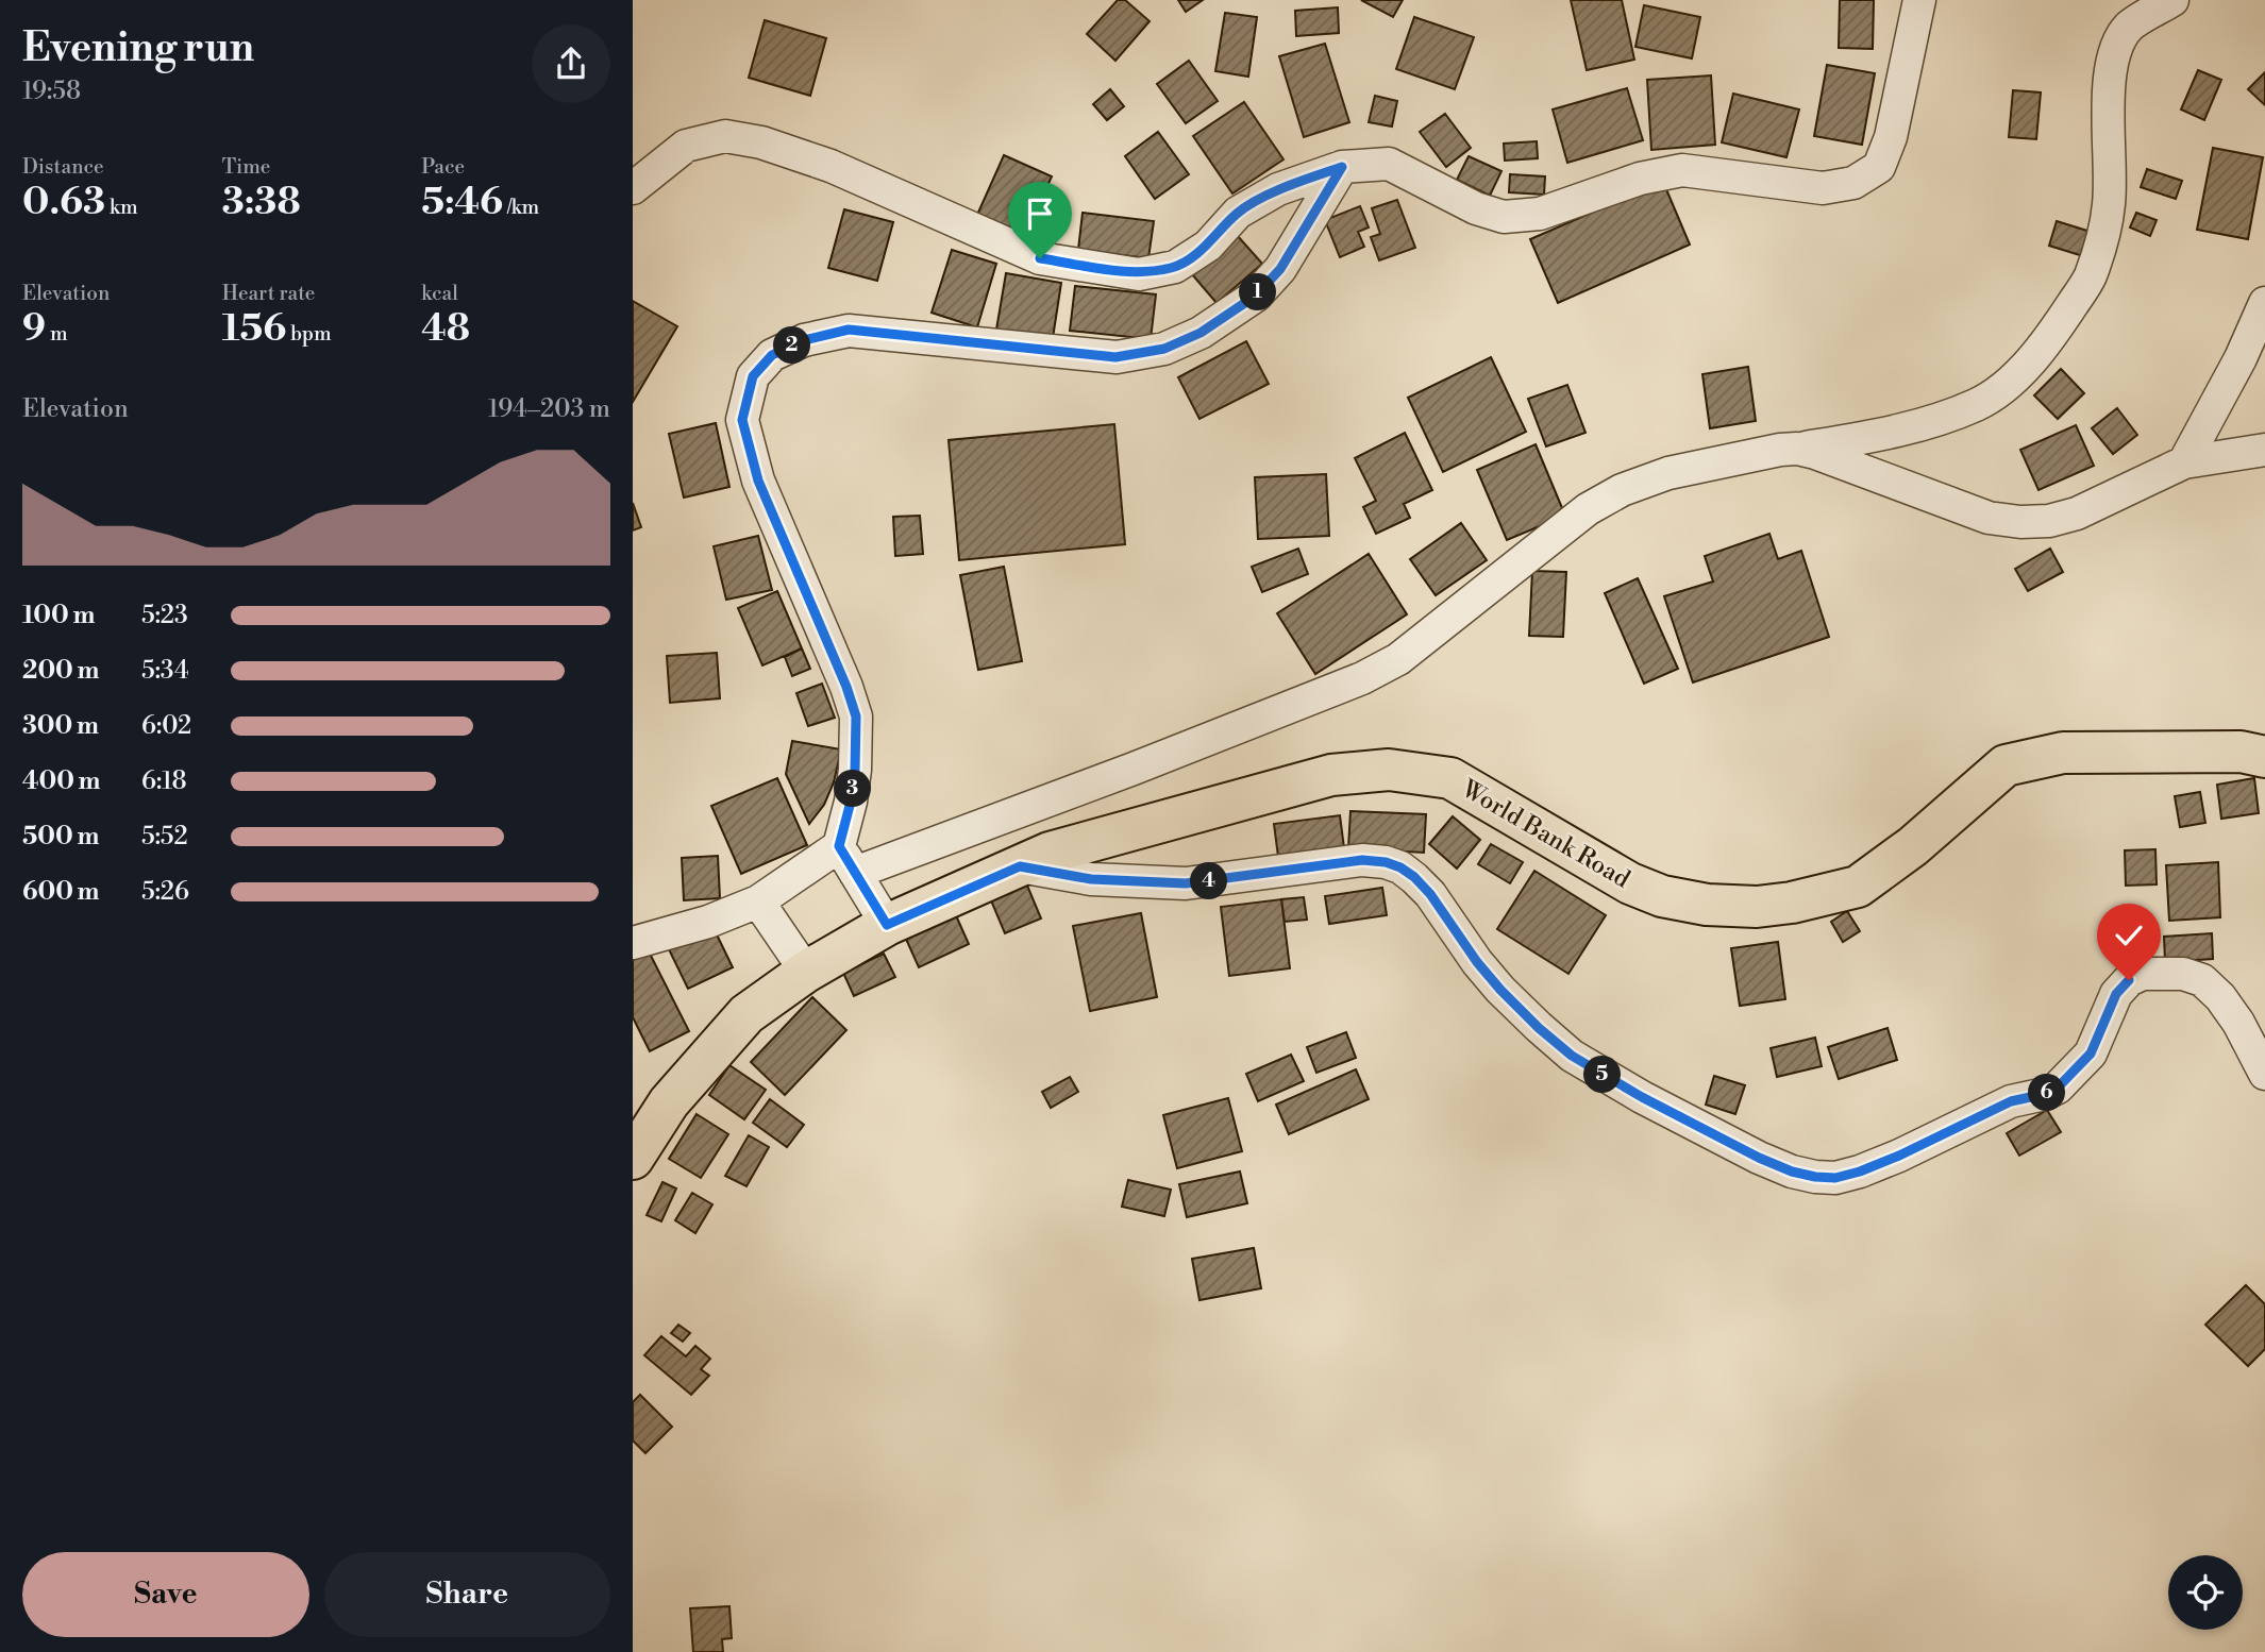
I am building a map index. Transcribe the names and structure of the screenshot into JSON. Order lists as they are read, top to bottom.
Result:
{
  "streets": {
    "main road": ["World Bank Road"]
  },
  "page": {
    "heading": ["Evening run", "19:58"],
    "stats": [
      ["Distance", "0.63 km"],
      ["Time", "3:38"],
      ["Pace", "5:46 /km"],
      ["Elevation", "9 m"],
      ["Heart rate", "156 bpm"],
      ["kcal", "48"]
    ],
    "pins": [
      "1",
      "2",
      "3",
      "4",
      "5",
      "6"
    ],
    "chart": ["Elevation", "194–203 m"],
    "list": [
      {
        "name": "100 m",
        "note": "5:23"
      },
      {
        "name": "200 m",
        "note": "5:34"
      },
      {
        "name": "300 m",
        "note": "6:02"
      },
      {
        "name": "400 m",
        "note": "6:18"
      },
      {
        "name": "500 m",
        "note": "5:52"
      },
      {
        "name": "600 m",
        "note": "5:26"
      }
    ],
    "buttons": ["Save", "Share"]
  }
}
